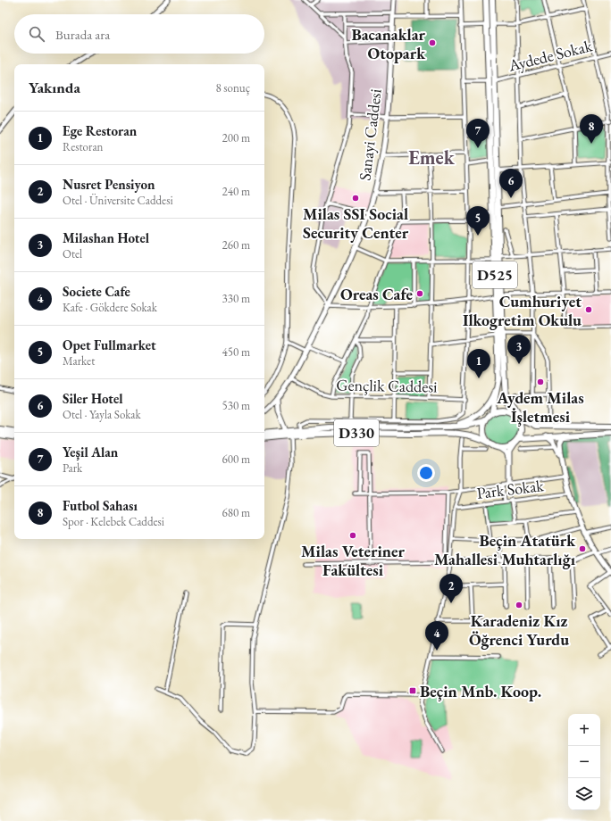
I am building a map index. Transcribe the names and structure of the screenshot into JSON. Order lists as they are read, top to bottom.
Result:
{
  "streets": {
    "highway": ["D525", "D330"],
    "street": [
      "Aydede Sokak",
      "Sanayi Caddesi",
      "Gençlik Caddesi",
      "Park Sokak"
    ]
  },
  "crossings": [
    ["Aydede Sokak", "D525"],
    ["Sanayi Caddesi", "Gençlik Caddesi"],
    ["D525", "D330"]
  ],
  "districts": ["Emek"],
  "places": {
    "other": [
      "Bacanaklar Otopark",
      "Milas SSI Social Security Center",
      "Oreas Cafe",
      "Cumhuriyet Ilkogretim Okulu",
      "Aydem Milas İşletmesi",
      "Milas Veteriner Fakültesi",
      "Beçin Atatürk Mahallesi Muhtarlığı",
      "Karadeniz Kız Öğrenci Yurdu"
    ],
    "transit": ["Beçin Mnb. Koop."]
  },
  "page": {
    "search": "Burada ara",
    "heading": ["Yakında", "8 sonuç"],
    "list": [
      {
        "mark": "1",
        "name": "Ege Restoran",
        "note": "Restoran",
        "value": "200 m"
      },
      {
        "mark": "2",
        "name": "Nusret Pensiyon",
        "note": "Otel · Üniversite Caddesi",
        "value": "240 m"
      },
      {
        "mark": "3",
        "name": "Milashan Hotel",
        "note": "Otel",
        "value": "260 m"
      },
      {
        "mark": "4",
        "name": "Societe Cafe",
        "note": "Kafe · Gökdere Sokak",
        "value": "330 m"
      },
      {
        "mark": "5",
        "name": "Opet Fullmarket",
        "note": "Market",
        "value": "450 m"
      },
      {
        "mark": "6",
        "name": "Siler Hotel",
        "note": "Otel · Yayla Sokak",
        "value": "530 m"
      },
      {
        "mark": "7",
        "name": "Yeşil Alan",
        "note": "Park",
        "value": "600 m"
      },
      {
        "mark": "8",
        "name": "Futbol Sahası",
        "note": "Spor · Kelebek Caddesi",
        "value": "680 m"
      }
    ],
    "pins": [
      "8",
      "7",
      "6",
      "5",
      "3",
      "1",
      "2",
      "4"
    ],
    "map_buttons": ["+", "−"]
  }
}
